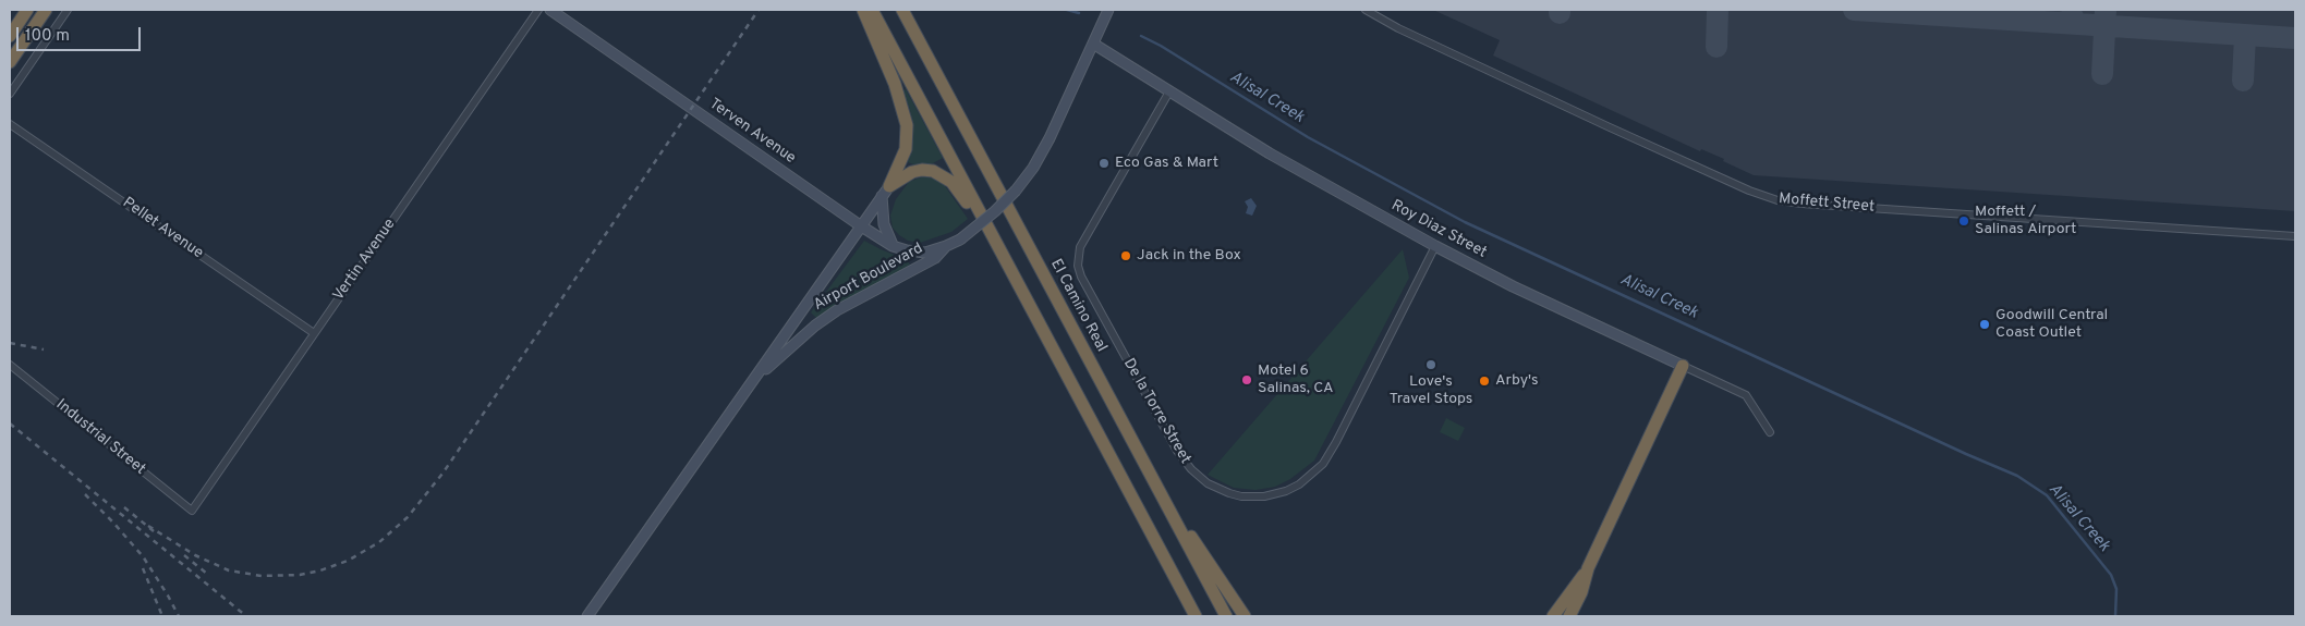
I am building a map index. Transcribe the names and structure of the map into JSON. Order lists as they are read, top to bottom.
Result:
{
  "streets": {
    "highway": ["El Camino Real"],
    "main road": ["Terven Avenue", "Roy Diaz Street", "Airport Boulevard"],
    "street": [
      "Moffett Street",
      "Pellet Avenue",
      "Vertin Avenue",
      "De la Torre Street",
      "Industrial Street"
    ]
  },
  "crossings": [
    ["Terven Avenue", "Airport Boulevard"],
    ["Pellet Avenue", "Vertin Avenue"],
    ["Roy Diaz Street", "Airport Boulevard"],
    ["Roy Diaz Street", "De la Torre Street"],
    ["Vertin Avenue", "Industrial Street"]
  ],
  "water": ["Alisal Creek"],
  "places": [
    "Eco Gas & Mart",
    "Moffett / Salinas Airport",
    "Jack in the Box",
    "Goodwill Central Coast Outlet",
    "Love's Travel Stops",
    "Motel 6 Salinas, CA",
    "Arby's"
  ],
  "scale_bar": "100 m"
}
